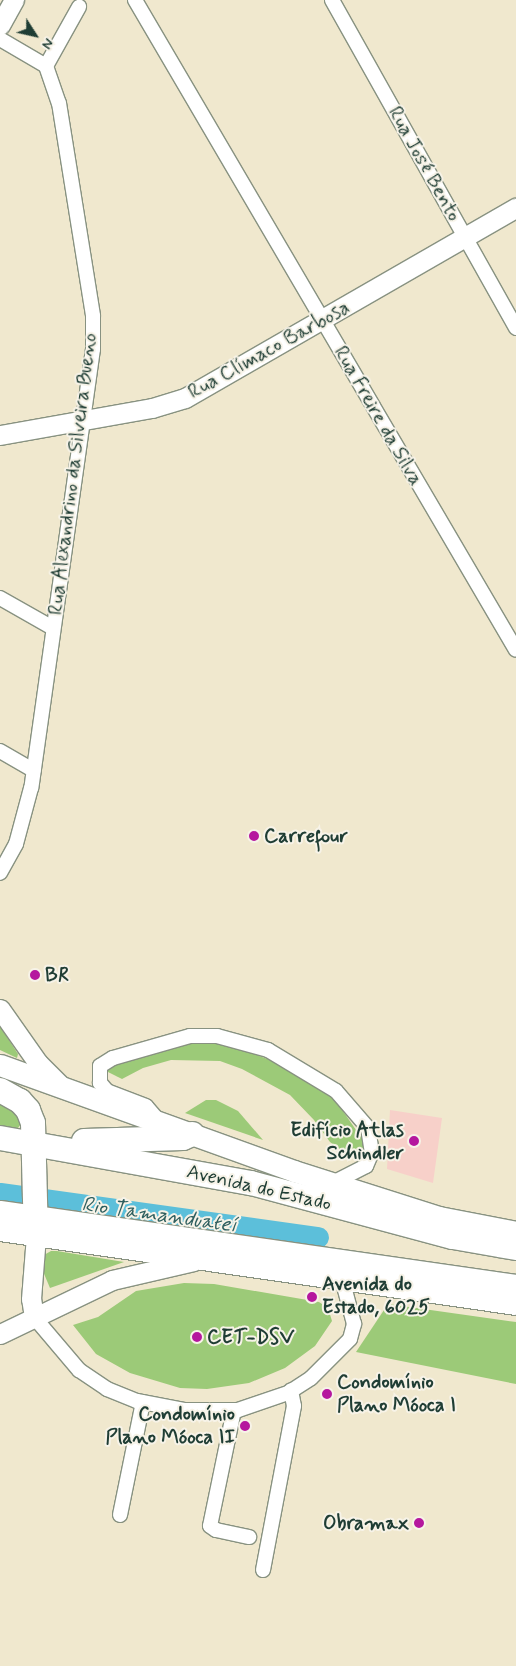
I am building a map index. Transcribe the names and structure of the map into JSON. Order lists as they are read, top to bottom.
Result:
{
  "streets": {
    "highway": ["Avenida do Estado"],
    "main road": ["Rua Clímaco Barbosa"],
    "street": ["Rua José Bento", "Rua Freire da Silva", "Rua Alexandrino da Silveira Bueno"]
  },
  "crossings": [
    ["Rua José Bento", "Rua Clímaco Barbosa"],
    ["Rua Clímaco Barbosa", "Rua Freire da Silva"],
    ["Rua Clímaco Barbosa", "Rua Alexandrino da Silveira Bueno"]
  ],
  "water": ["Rio Tamanduateí"],
  "places": [
    "Carrefour",
    "BR",
    "Edifício Atlas Schindler",
    "Avenida do Estado, 6025",
    "CET-DSV",
    "Condomínio Plano Móoca I",
    "Condomínio Plano Móoca II",
    "Obramax"
  ],
  "north": "bottom right"
}
